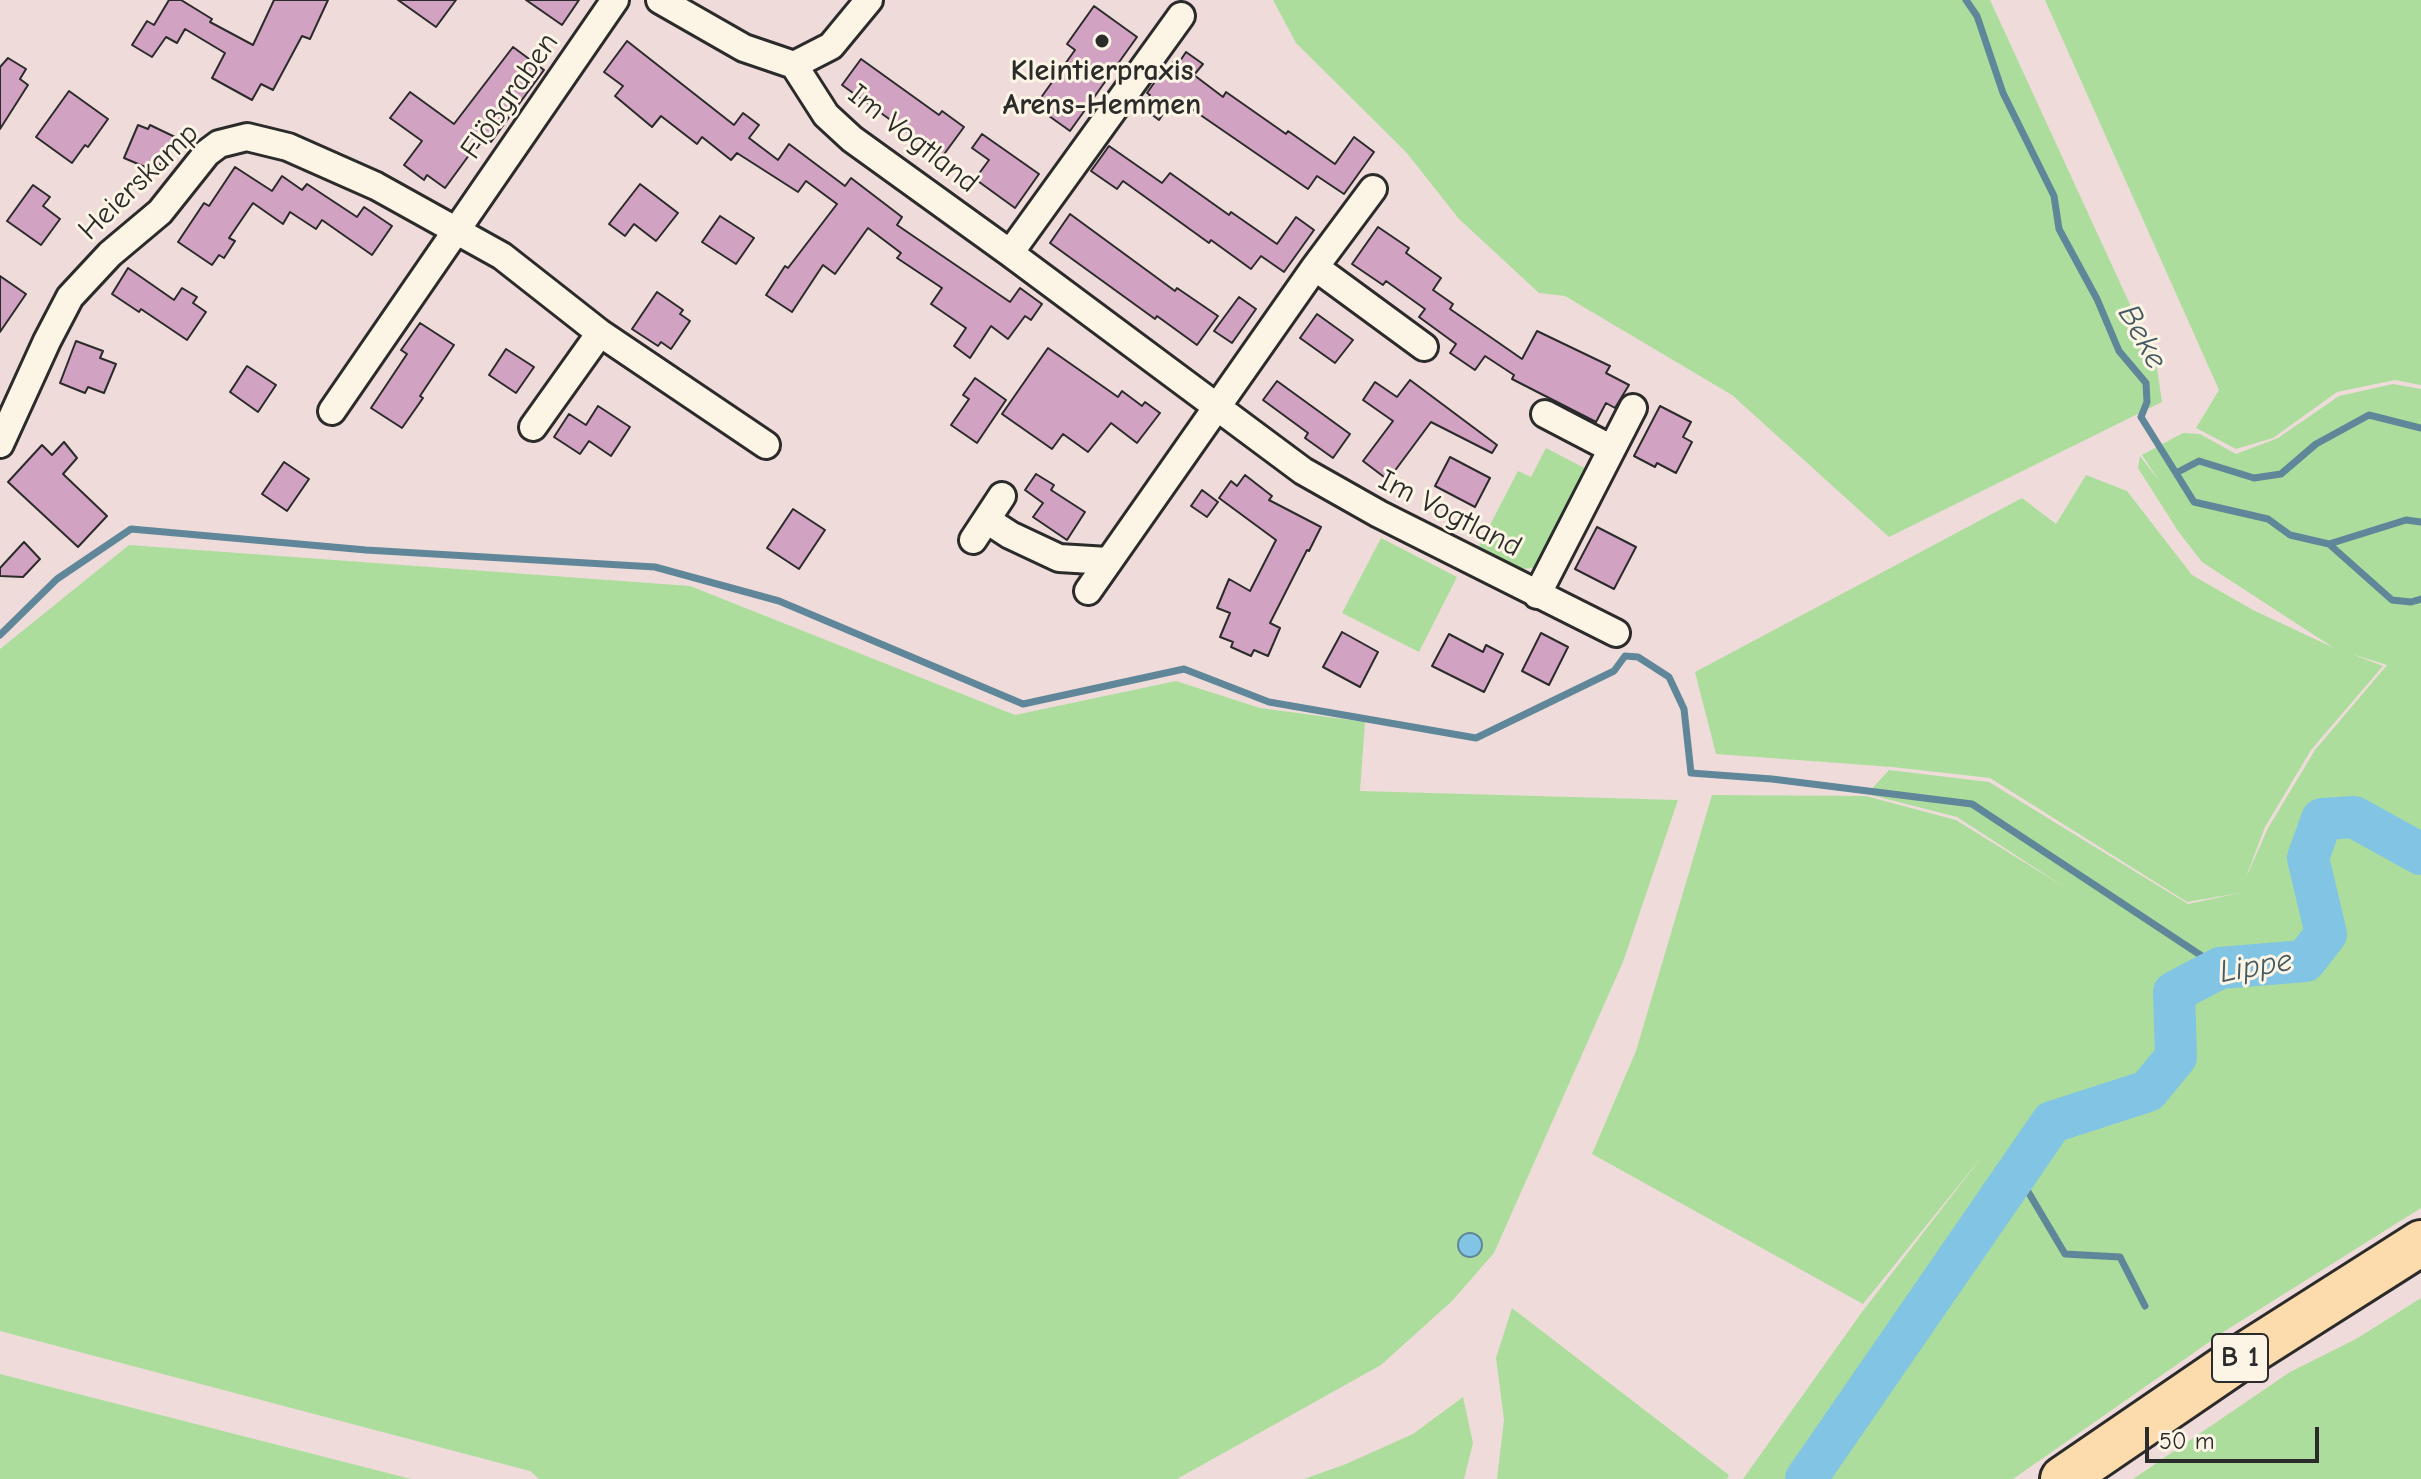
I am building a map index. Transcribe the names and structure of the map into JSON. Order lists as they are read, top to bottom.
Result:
{
  "streets": {
    "highway": ["B 1"],
    "street": ["Flößgraben", "Im Vogtland", "Heierskamp"]
  },
  "crossings": [
    ["Flößgraben", "Heierskamp"]
  ],
  "water": ["Beke", "Lippe"],
  "places": ["Kleintierpraxis Arens-Hemmen"],
  "scale_bar": "50 m"
}
